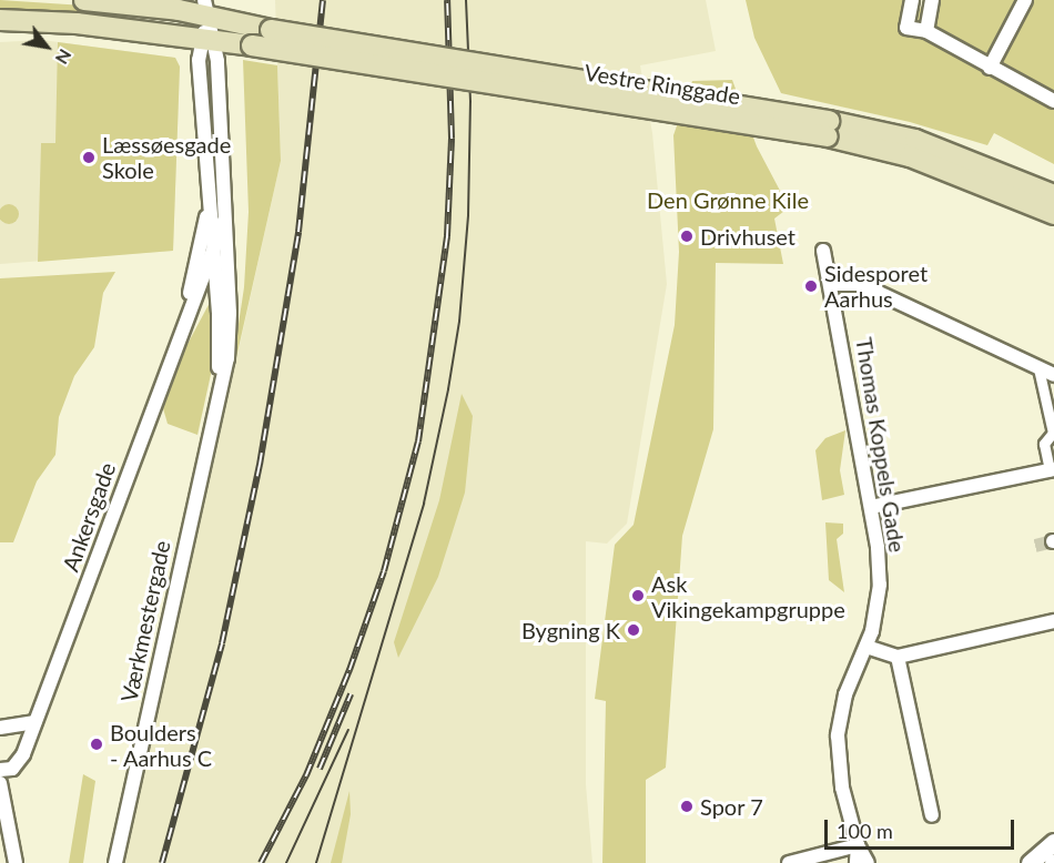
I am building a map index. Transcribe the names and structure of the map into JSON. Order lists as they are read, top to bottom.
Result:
{
  "streets": {
    "main road": ["Vestre Ringgade"],
    "street": ["Thomas Koppels Gade", "Ankersgade", "Værkmestergade"]
  },
  "crossings": [
    ["Ankersgade", "Værkmestergade"]
  ],
  "parks": ["Den Grønne Kile"],
  "places": [
    "Læssøesgade Skole",
    "Drivhuset",
    "Sidesporet Aarhus",
    "Ask Vikingekampgruppe",
    "Bygning K",
    "Boulders - Aarhus C",
    "Spor 7"
  ],
  "scale_bar": "100 m",
  "north": "bottom right"
}
